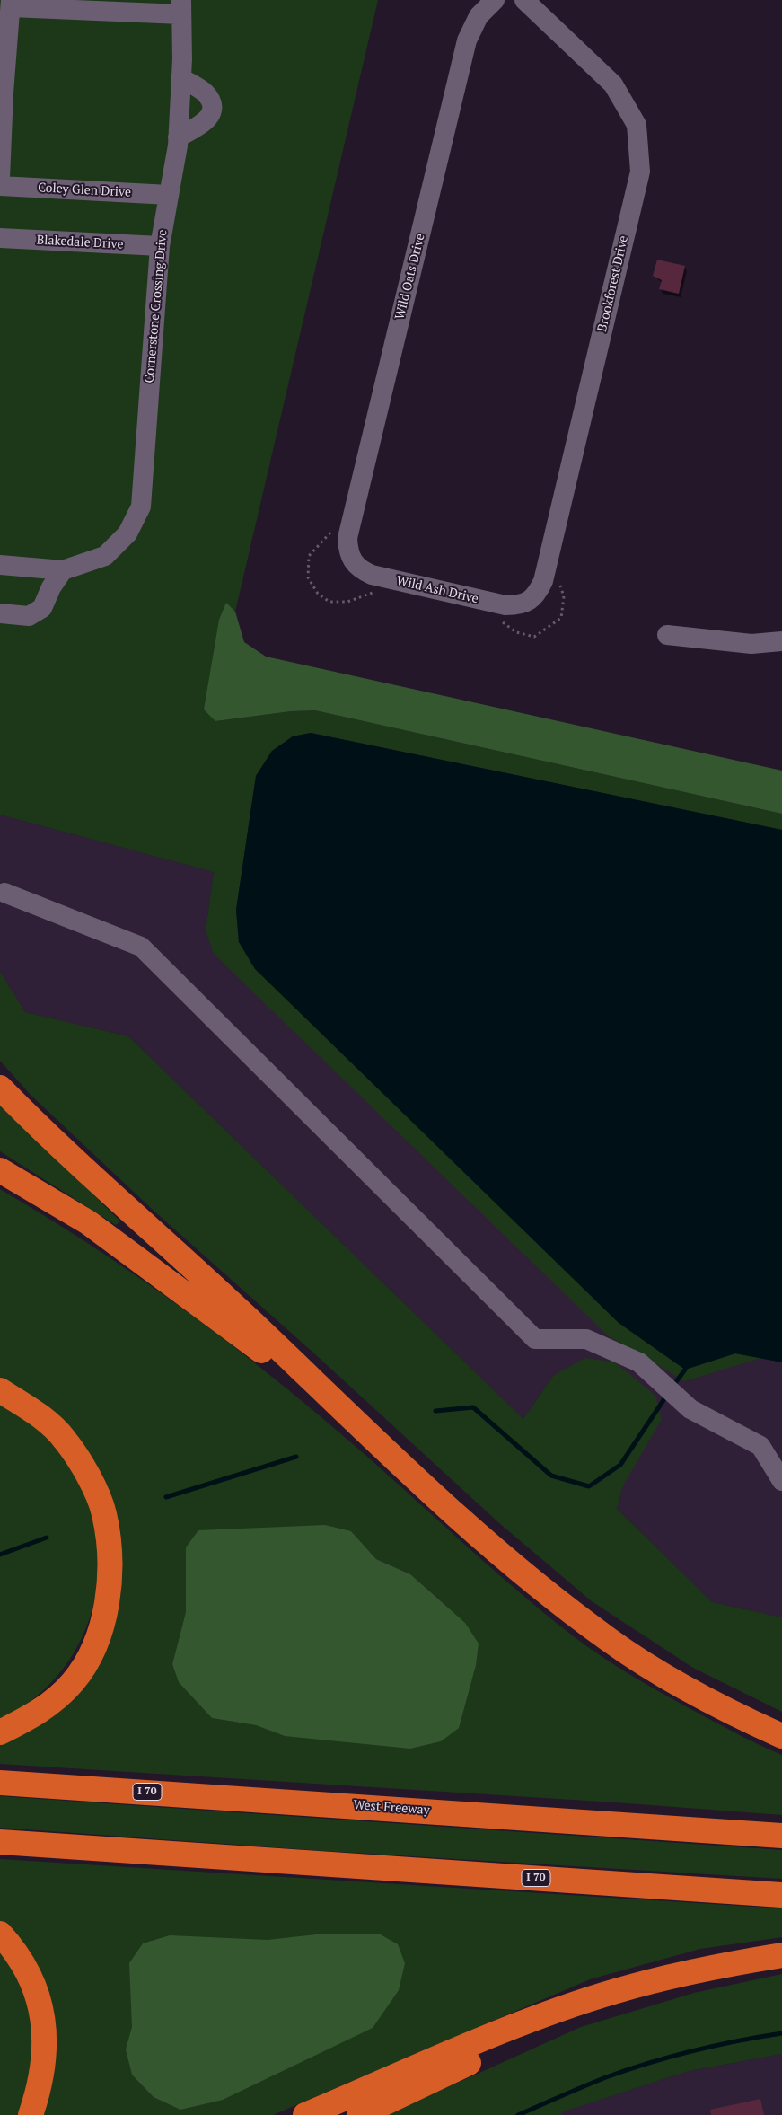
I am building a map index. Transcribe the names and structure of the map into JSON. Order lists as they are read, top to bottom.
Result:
{
  "streets": {
    "highway": ["I 70", "West Freeway"],
    "street": [
      "Coley Glen Drive",
      "Blakedale Drive",
      "Wild Oats Drive",
      "Brookforest Drive",
      "Cornerstone Crossing Drive",
      "Wild Ash Drive"
    ]
  },
  "crossings": [
    ["Coley Glen Drive", "Cornerstone Crossing Drive"],
    ["Blakedale Drive", "Cornerstone Crossing Drive"],
    ["Wild Oats Drive", "Wild Ash Drive"],
    ["Brookforest Drive", "Wild Ash Drive"]
  ]
}
